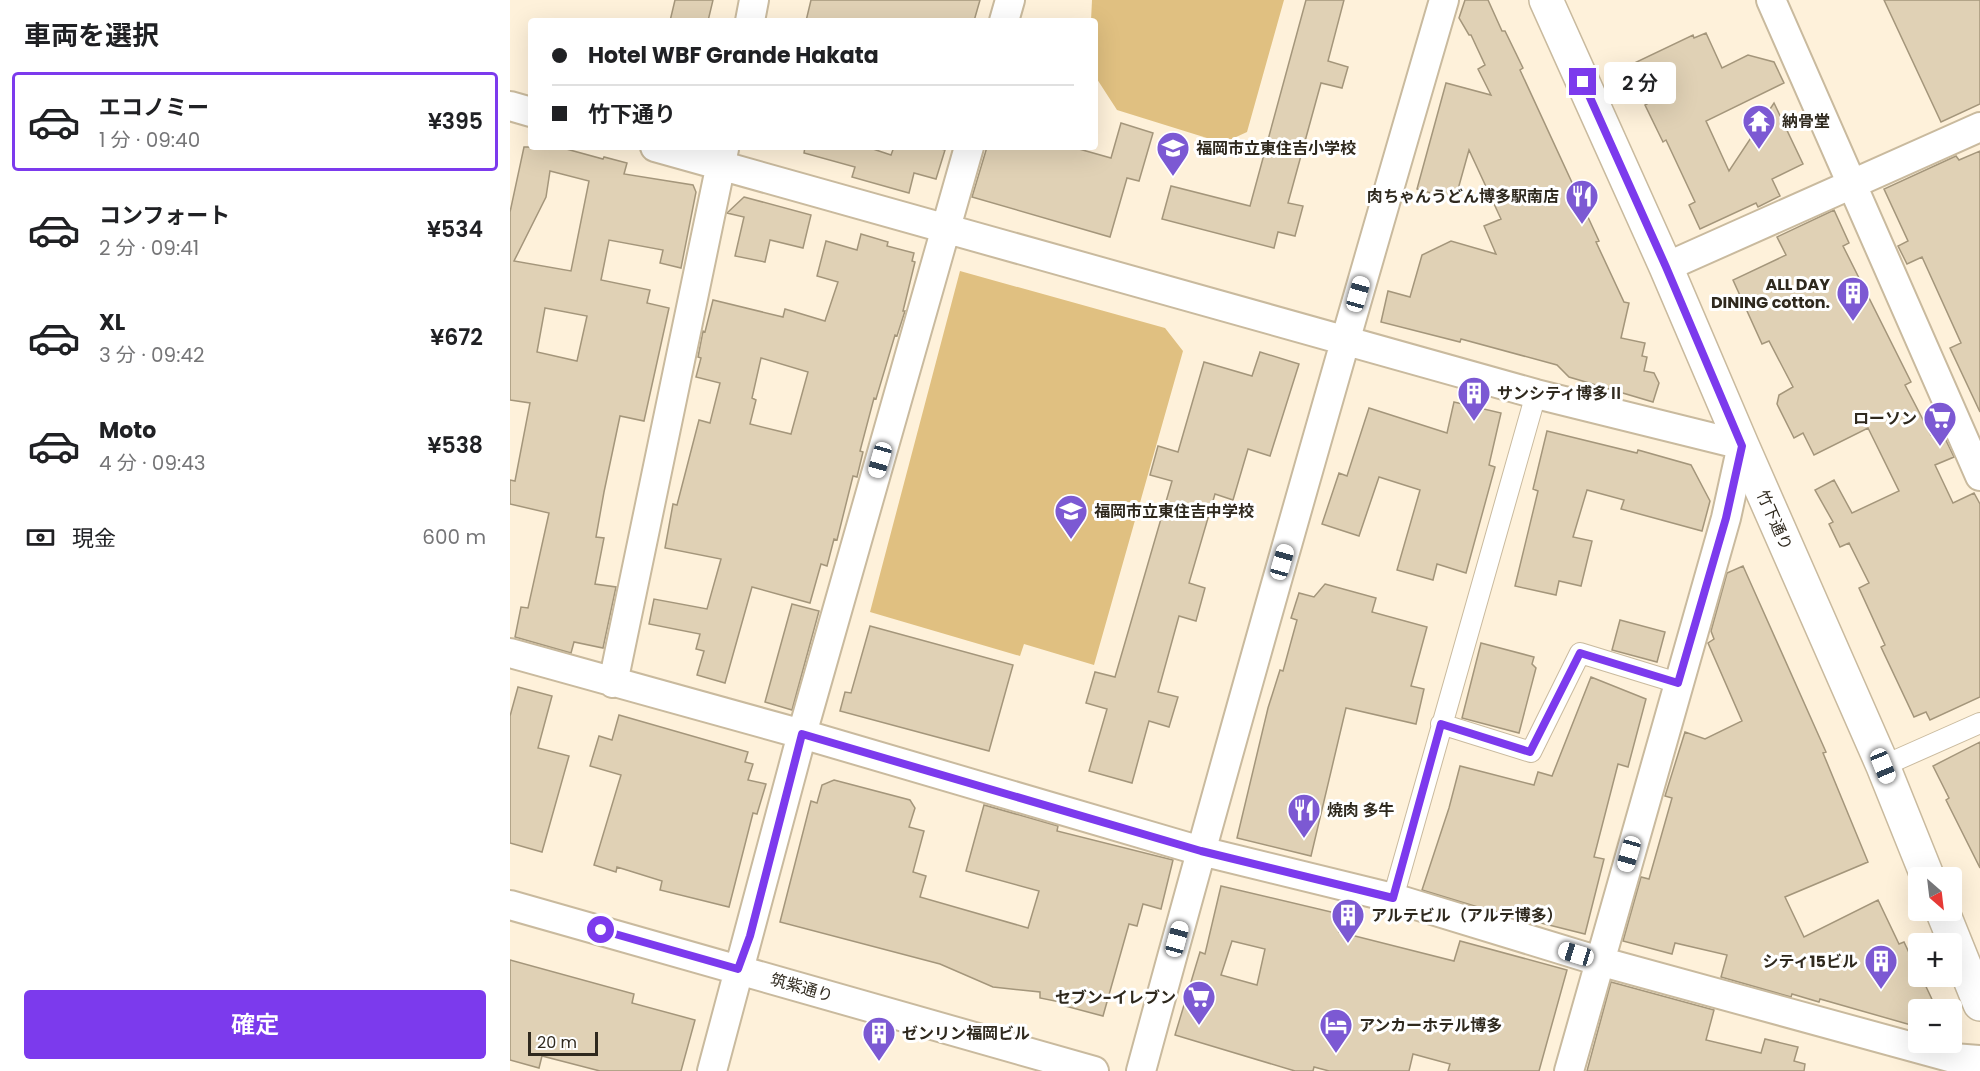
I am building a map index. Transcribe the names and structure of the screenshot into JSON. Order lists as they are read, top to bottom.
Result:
{
  "streets": {
    "highway": ["竹下通り"],
    "street": ["筑紫通り"]
  },
  "places": {
    "temple": ["納骨堂"],
    "school or university": ["福岡市立東住吉小学校", "福岡市立東住吉中学校"],
    "restaurant": ["肉ちゃんうどん博多駅南店", "焼肉 多牛"],
    "building": [
      "ALL DAY DINING cotton.",
      "サンシティ博多Ⅱ",
      "アルテビル（アルテ博多）",
      "シティ15ビル",
      "ゼンリン福岡ビル"
    ],
    "supermarket": ["ローソン", "セブン-イレブン"],
    "hotel": ["アンカーホテル博多"]
  },
  "scale_bar": "20 m",
  "north": "bottom right",
  "page": {
    "heading": "車両を選択",
    "banner": ["Hotel WBF Grande Hakata", "竹下通り"],
    "bubble": "2 分",
    "list": [
      {
        "name": "エコノミー",
        "note": "1 分 · 09:40",
        "value": "¥395"
      },
      {
        "name": "コンフォート",
        "note": "2 分 · 09:41",
        "value": "¥534"
      },
      {
        "name": "XL",
        "note": "3 分 · 09:42",
        "value": "¥672"
      },
      {
        "name": "Moto",
        "note": "4 分 · 09:43",
        "value": "¥538"
      }
    ],
    "pay": ["現金", "600 m"],
    "map_buttons": ["+", "−"],
    "buttons": "確定",
    "scale": "20 m"
  }
}
